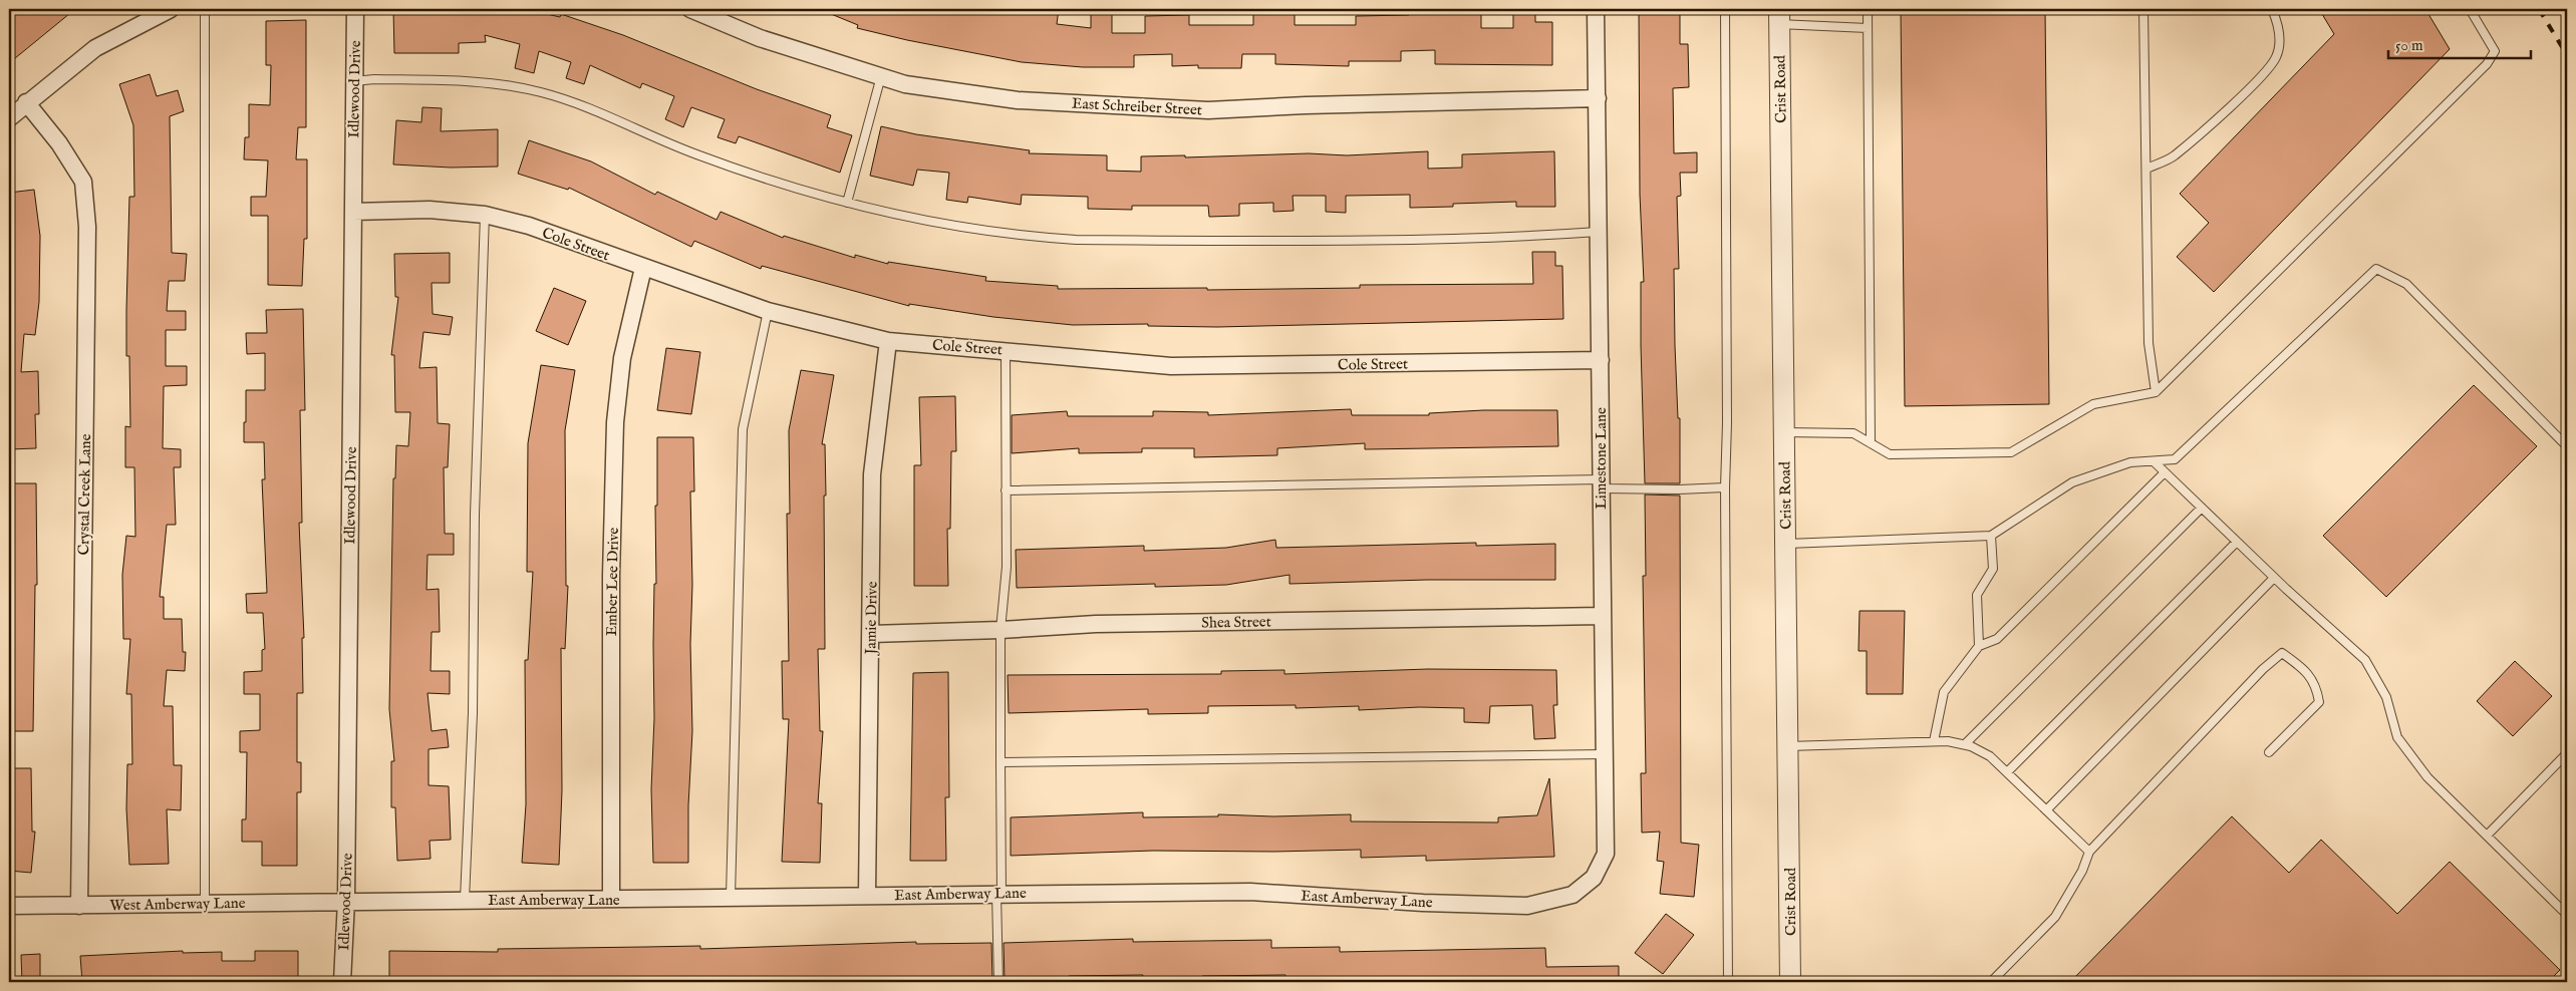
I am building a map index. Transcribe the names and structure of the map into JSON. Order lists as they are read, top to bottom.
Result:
{
  "streets": {
    "street": [
      "Idlewood Drive",
      "Crist Road",
      "East Schreiber Street",
      "Cole Street",
      "Limestone Lane",
      "Crystal Creek Lane",
      "Ember Lee Drive",
      "Jamie Drive",
      "Shea Street",
      "East Amberway Lane",
      "West Amberway Lane"
    ]
  },
  "crossings": [
    ["Idlewood Drive", "Cole Street"],
    ["Idlewood Drive", "East Amberway Lane"],
    ["Idlewood Drive", "West Amberway Lane"],
    ["East Schreiber Street", "Limestone Lane"],
    ["Cole Street", "Limestone Lane"],
    ["Cole Street", "Ember Lee Drive"],
    ["Cole Street", "Jamie Drive"],
    ["Limestone Lane", "Shea Street"],
    ["Limestone Lane", "East Amberway Lane"],
    ["Crystal Creek Lane", "West Amberway Lane"],
    ["Ember Lee Drive", "East Amberway Lane"],
    ["Jamie Drive", "Shea Street"],
    ["Jamie Drive", "East Amberway Lane"],
    ["East Amberway Lane", "West Amberway Lane"]
  ],
  "scale_bar": "50 m"
}
